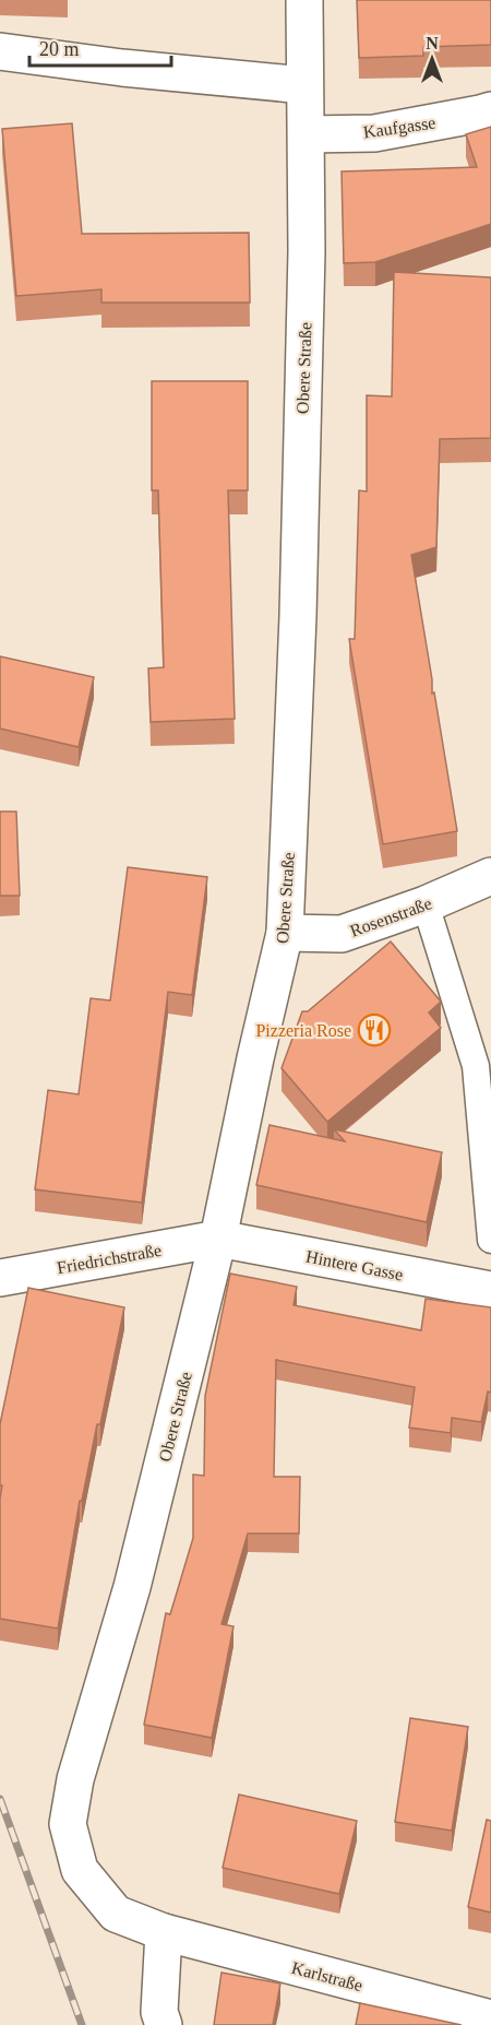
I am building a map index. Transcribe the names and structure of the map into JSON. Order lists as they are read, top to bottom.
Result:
{
  "streets": {
    "street": [
      "Kaufgasse",
      "Obere Straße",
      "Rosenstraße",
      "Friedrichstraße",
      "Hintere Gasse",
      "Karlstraße"
    ]
  },
  "crossings": [
    ["Kaufgasse", "Obere Straße"],
    ["Obere Straße", "Rosenstraße"],
    ["Obere Straße", "Friedrichstraße"],
    ["Obere Straße", "Hintere Gasse"],
    ["Obere Straße", "Karlstraße"],
    ["Friedrichstraße", "Hintere Gasse"]
  ],
  "places": {
    "restaurant": ["Pizzeria Rose"]
  },
  "scale_bar": "20 m",
  "north": "top"
}
